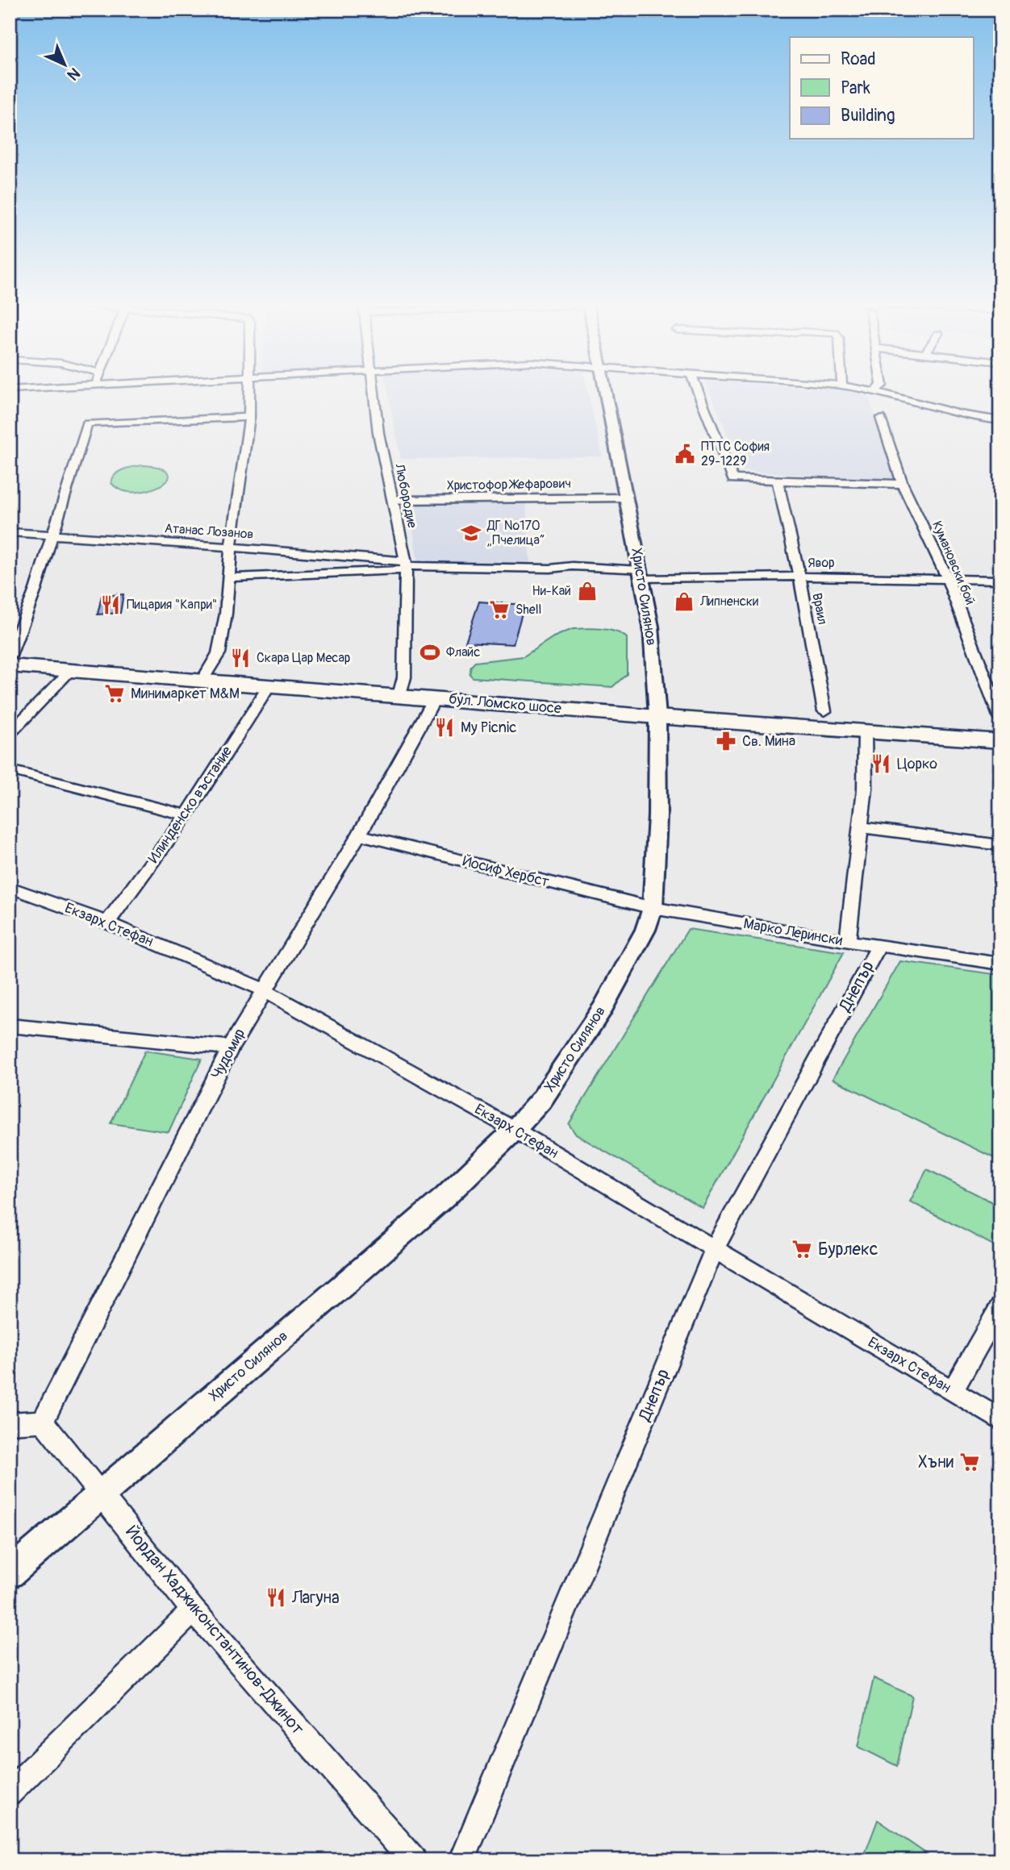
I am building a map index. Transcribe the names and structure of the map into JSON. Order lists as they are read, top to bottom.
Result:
{
  "streets": {
    "main road": ["бул. Ломско шосе"],
    "street": [
      "Христофор Жефарович",
      "Любородие",
      "Атанас Лозанов",
      "Явор",
      "Кумановски бой",
      "Христо Силянов",
      "Враил",
      "Илинденско въстание",
      "Йосиф Хербст",
      "Екзарх Стефан",
      "Марко Лерински",
      "Днепър",
      "Чудомир",
      "Йордан Хаджиконстантинов-Джинот"
    ]
  },
  "crossings": [
    ["Христофор Жефарович", "Любородие"],
    ["Христофор Жефарович", "Христо Силянов"],
    ["Любородие", "Атанас Лозанов"],
    ["Любородие", "Явор"],
    ["Любородие", "бул. Ломско шосе"],
    ["Атанас Лозанов", "Явор"],
    ["Явор", "Кумановски бой"],
    ["Явор", "Христо Силянов"],
    ["Явор", "Враил"],
    ["Христо Силянов", "бул. Ломско шосе"],
    ["Христо Силянов", "Йосиф Хербст"],
    ["Христо Силянов", "Екзарх Стефан"],
    ["Христо Силянов", "Марко Лерински"],
    ["Христо Силянов", "Йордан Хаджиконстантинов-Джинот"],
    ["бул. Ломско шосе", "Илинденско въстание"],
    ["бул. Ломско шосе", "Днепър"],
    ["бул. Ломско шосе", "Чудомир"],
    ["Илинденско въстание", "Екзарх Стефан"],
    ["Йосиф Хербст", "Марко Лерински"],
    ["Йосиф Хербст", "Чудомир"],
    ["Екзарх Стефан", "Днепър"],
    ["Екзарх Стефан", "Чудомир"],
    ["Марко Лерински", "Днепър"],
    ["Чудомир", "Йордан Хаджиконстантинов-Джинот"]
  ],
  "places": {
    "public building": ["ПТТС София 29-1229"],
    "school or university": ["ДГ №170 „Пчелица“"],
    "shop": ["Ни-Кай", "Липненски"],
    "restaurant": [
      "Пицария \"Капри\"",
      "Скара Цар Месар",
      "My Picnic",
      "Цорко",
      "Лагуна"
    ],
    "supermarket": [
      "Shell",
      "Минимаркет М&М",
      "Бурлекс",
      "Хъни"
    ],
    "sports": ["Флайс"],
    "pharmacy": ["Св. Мина"]
  },
  "legend": ["Road", "Park", "Building"],
  "north": "bottom right"
}
